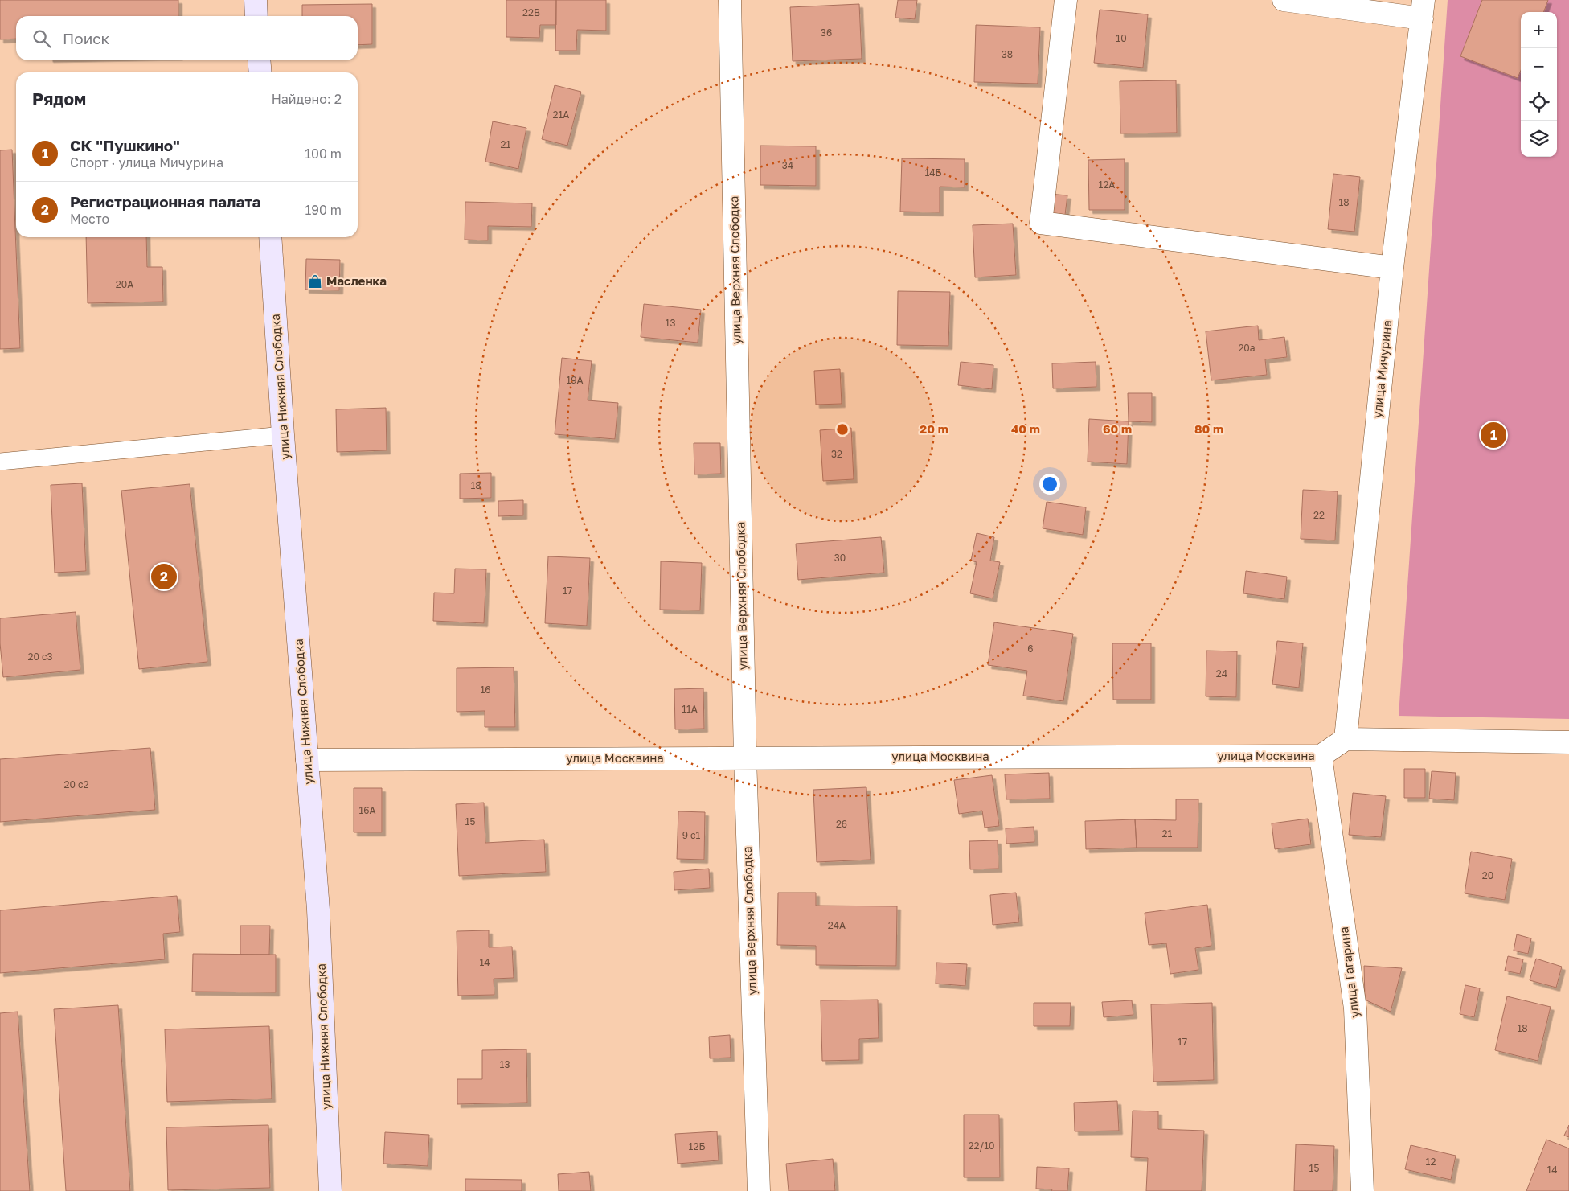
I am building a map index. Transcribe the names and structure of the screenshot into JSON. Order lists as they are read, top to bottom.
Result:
{
  "streets": {
    "main road": ["улица Нижняя Слободка"],
    "street": [
      "улица Верхняя Слободка",
      "улица Мичурина",
      "улица Москвина",
      "улица Гагарина"
    ]
  },
  "crossings": [
    ["улица Верхняя Слободка", "улица Москвина"],
    ["улица Мичурина", "улица Москвина"],
    ["улица Нижняя Слободка", "улица Москвина"],
    ["улица Москвина", "улица Гагарина"]
  ],
  "places": {
    "shop": ["Масленка"]
  },
  "house_numbers": [
    "22В",
    "36",
    "10",
    "38",
    "21А",
    "21",
    "34",
    "14Б",
    "12А",
    "18",
    "20А",
    "13",
    "20а",
    "19А",
    "32",
    "18",
    "22",
    "30",
    "17",
    "6",
    "20 с3",
    "24",
    "16",
    "11А",
    "20 с2",
    "16А",
    "15",
    "26",
    "21",
    "9 с1",
    "20",
    "24А",
    "14",
    "18",
    "17",
    "13",
    "22/10",
    "12Б",
    "12",
    "15",
    "14"
  ],
  "page": {
    "map_buttons": ["+", "−"],
    "search": "Поиск",
    "heading": ["Рядом", "Найдено: 2"],
    "list": [
      {
        "mark": "1",
        "name": "СК \"Пушкино\"",
        "note": "Спорт · улица Мичурина",
        "value": "100 m"
      },
      {
        "mark": "2",
        "name": "Регистрационная палата",
        "note": "Место",
        "value": "190 m"
      }
    ],
    "pins": ["1", "2"]
  },
  "rings": [
    "20 m",
    "40 m",
    "60 m",
    "80 m"
  ]
}
